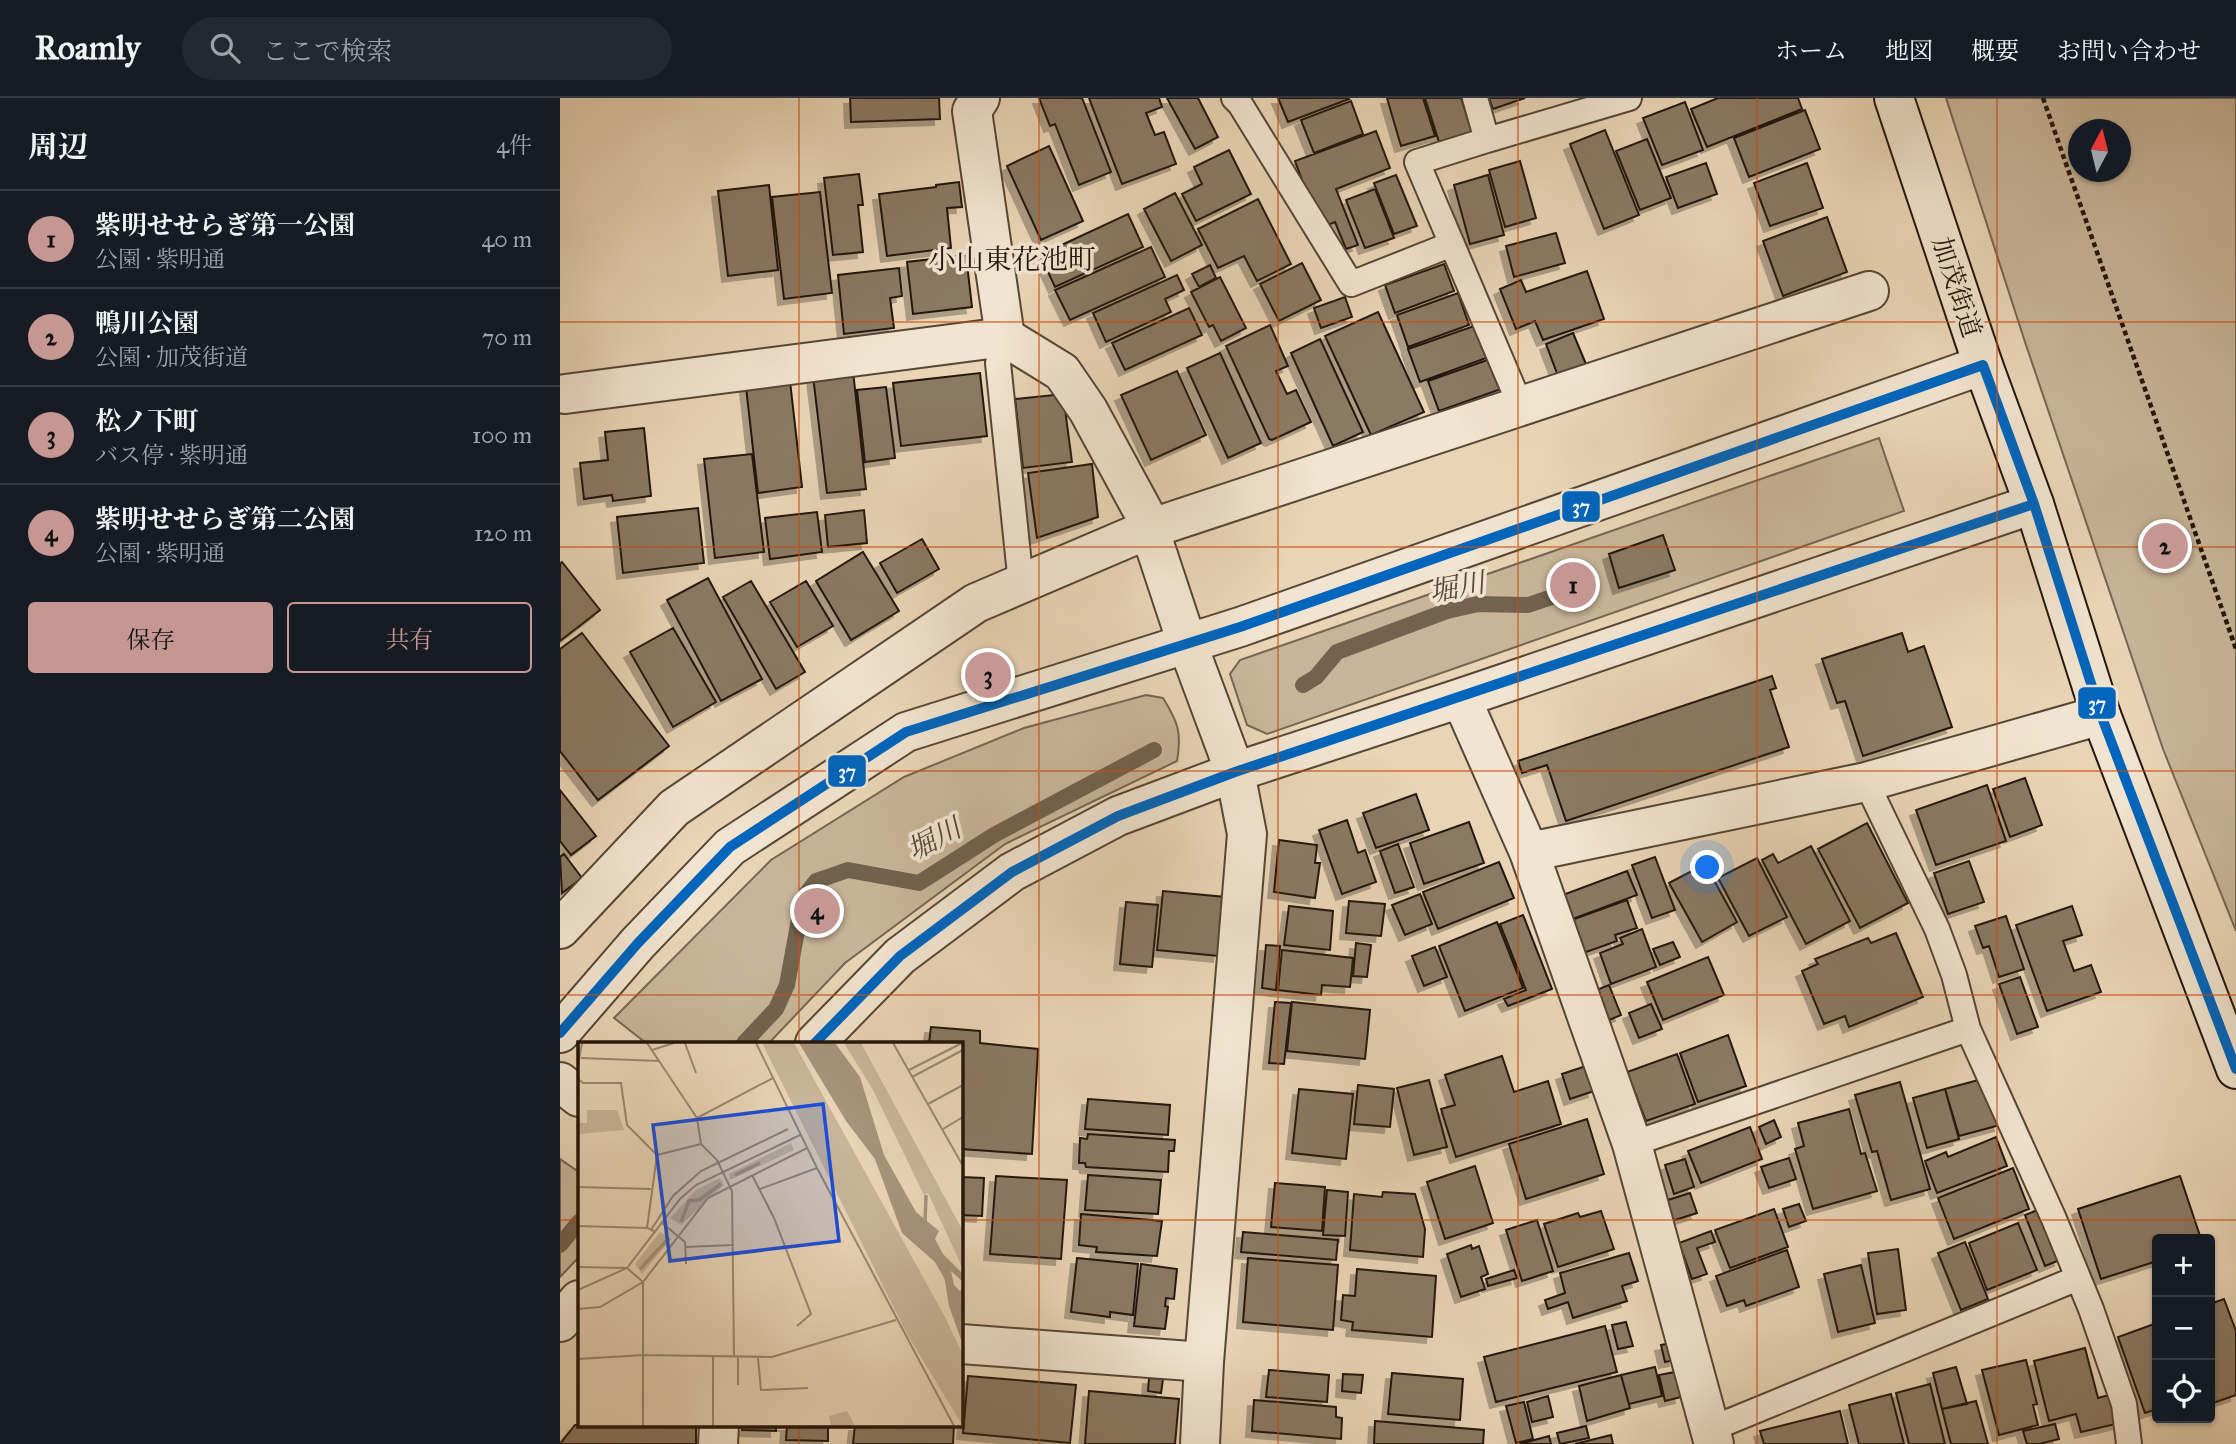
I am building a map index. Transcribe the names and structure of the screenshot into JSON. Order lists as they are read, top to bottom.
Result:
{
  "streets": {
    "street": ["加茂街道"]
  },
  "districts": ["小山東花池町"],
  "water": ["堀川"],
  "lines": ["transit line 37"],
  "north": "top",
  "page": {
    "header": "Roamly",
    "search": "ここで検索",
    "nav": [
      "ホーム",
      "地図",
      "概要",
      "お問い合わせ"
    ],
    "heading": ["周辺", "4件"],
    "list": [
      {
        "mark": "1",
        "name": "紫明せせらぎ第一公園",
        "note": "公園 · 紫明通",
        "value": "40 m"
      },
      {
        "mark": "2",
        "name": "鴨川公園",
        "note": "公園 · 加茂街道",
        "value": "70 m"
      },
      {
        "mark": "3",
        "name": "松ノ下町",
        "note": "バス停 · 紫明通",
        "value": "100 m"
      },
      {
        "mark": "4",
        "name": "紫明せせらぎ第二公園",
        "note": "公園 · 紫明通",
        "value": "120 m"
      }
    ],
    "pins": [
      "2",
      "1",
      "3",
      "4"
    ],
    "buttons": ["保存", "共有"],
    "map_buttons": ["+", "−"]
  }
}
